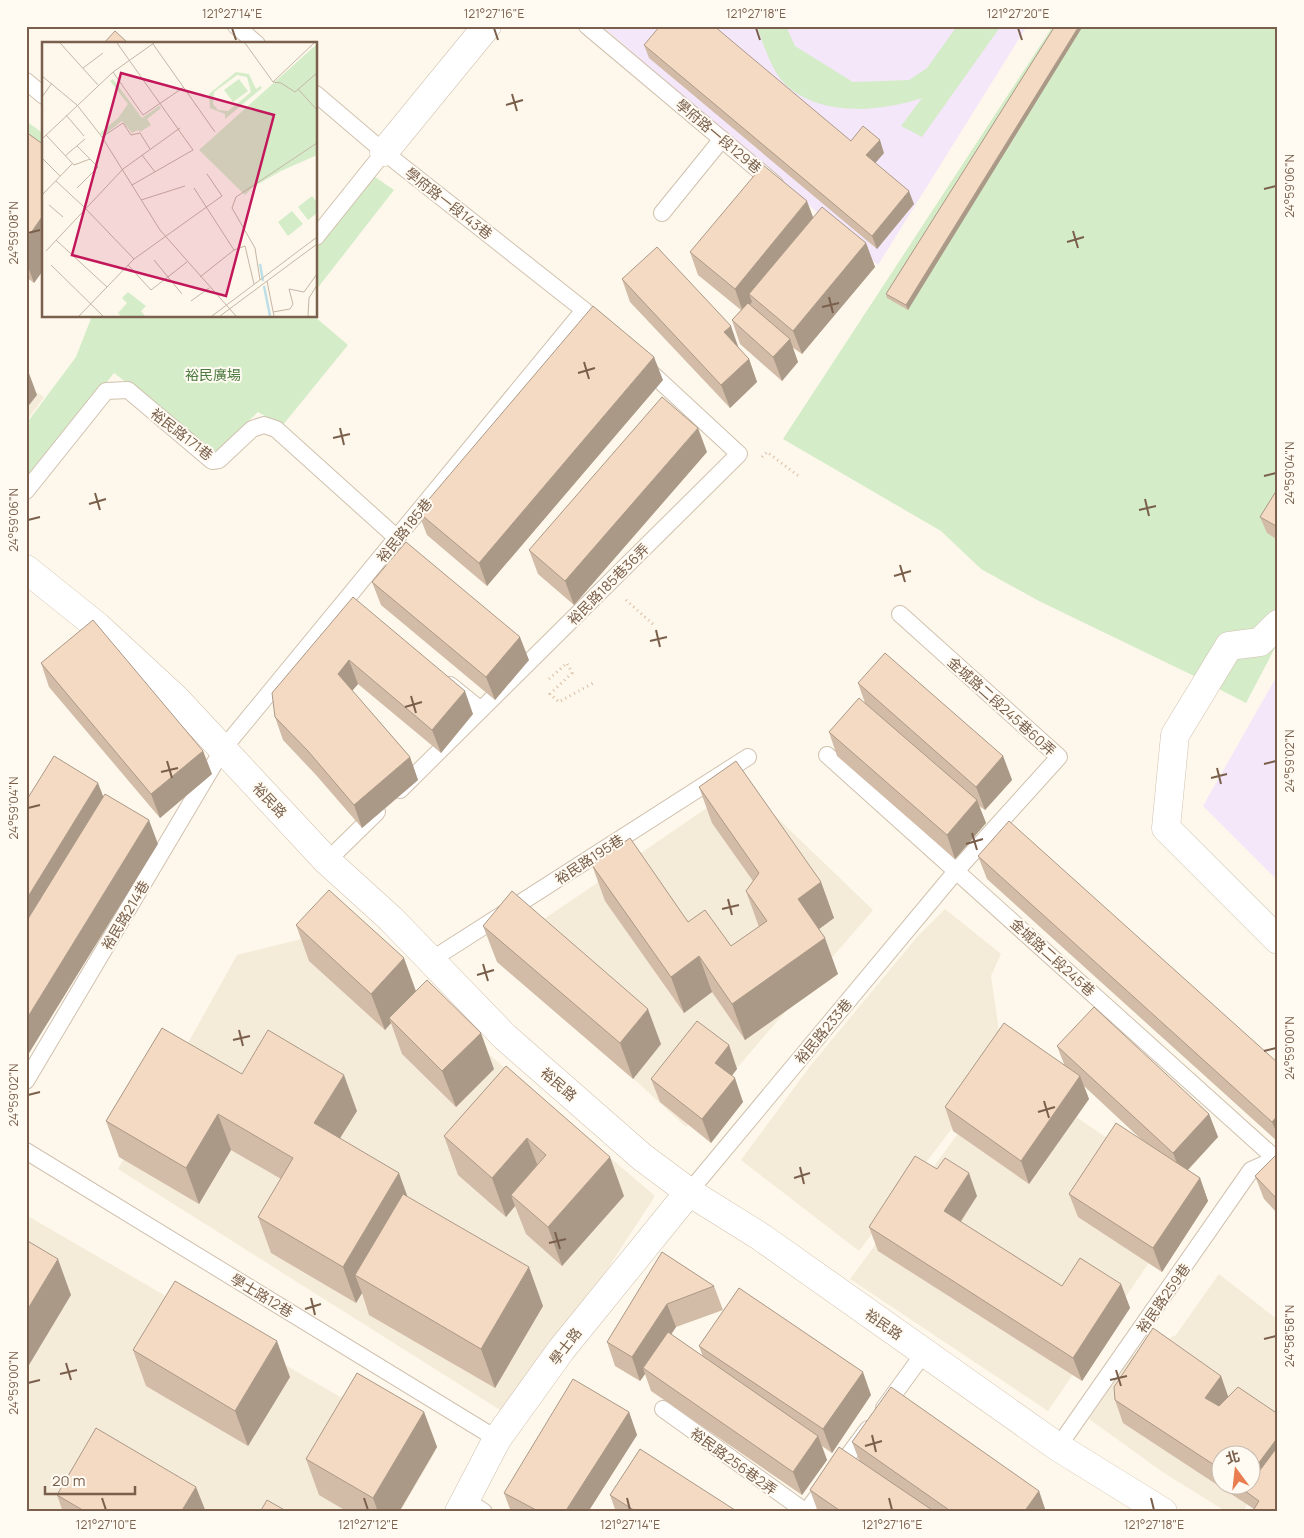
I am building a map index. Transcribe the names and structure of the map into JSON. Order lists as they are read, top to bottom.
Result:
{
  "streets": {
    "street": ["裕民路", "學士路"],
    "lane": [
      "學府路一段129巷",
      "學府路一段143巷",
      "裕民路171巷",
      "裕民路185巷",
      "裕民路185巷36弄",
      "金城路二段245巷60弄",
      "裕民路195巷",
      "裕民路214巷",
      "金城路二段245巷",
      "裕民路233巷",
      "學士路12巷",
      "裕民路259巷",
      "裕民路256巷2弄"
    ]
  },
  "crossings": [
    ["學府路一段143巷", "裕民路185巷"],
    ["裕民路171巷", "裕民路185巷"],
    ["裕民路185巷", "裕民路"],
    ["裕民路185巷", "裕民路214巷"],
    ["裕民路185巷36弄", "裕民路"],
    ["金城路二段245巷60弄", "金城路二段245巷"],
    ["金城路二段245巷60弄", "裕民路233巷"],
    ["裕民路", "裕民路195巷"],
    ["裕民路", "裕民路214巷"],
    ["裕民路", "裕民路233巷"],
    ["裕民路", "裕民路259巷"],
    ["裕民路", "學士路"],
    ["金城路二段245巷", "裕民路233巷"],
    ["金城路二段245巷", "裕民路259巷"],
    ["裕民路233巷", "學士路"],
    ["學士路12巷", "學士路"]
  ],
  "parks": ["裕民廣場"],
  "scale_bar": "20 m",
  "north": "top",
  "coordinates": [
    "121°27'14\"E",
    "121°27'16\"E",
    "121°27'18\"E",
    "121°27'20\"E",
    "24°59'06\"N",
    "24°59'08\"N",
    "24°59'04\"N",
    "24°59'02\"N",
    "24°59'00\"N",
    "24°58'58\"N",
    "121°27'10\"E",
    "121°27'12\"E"
  ]
}
